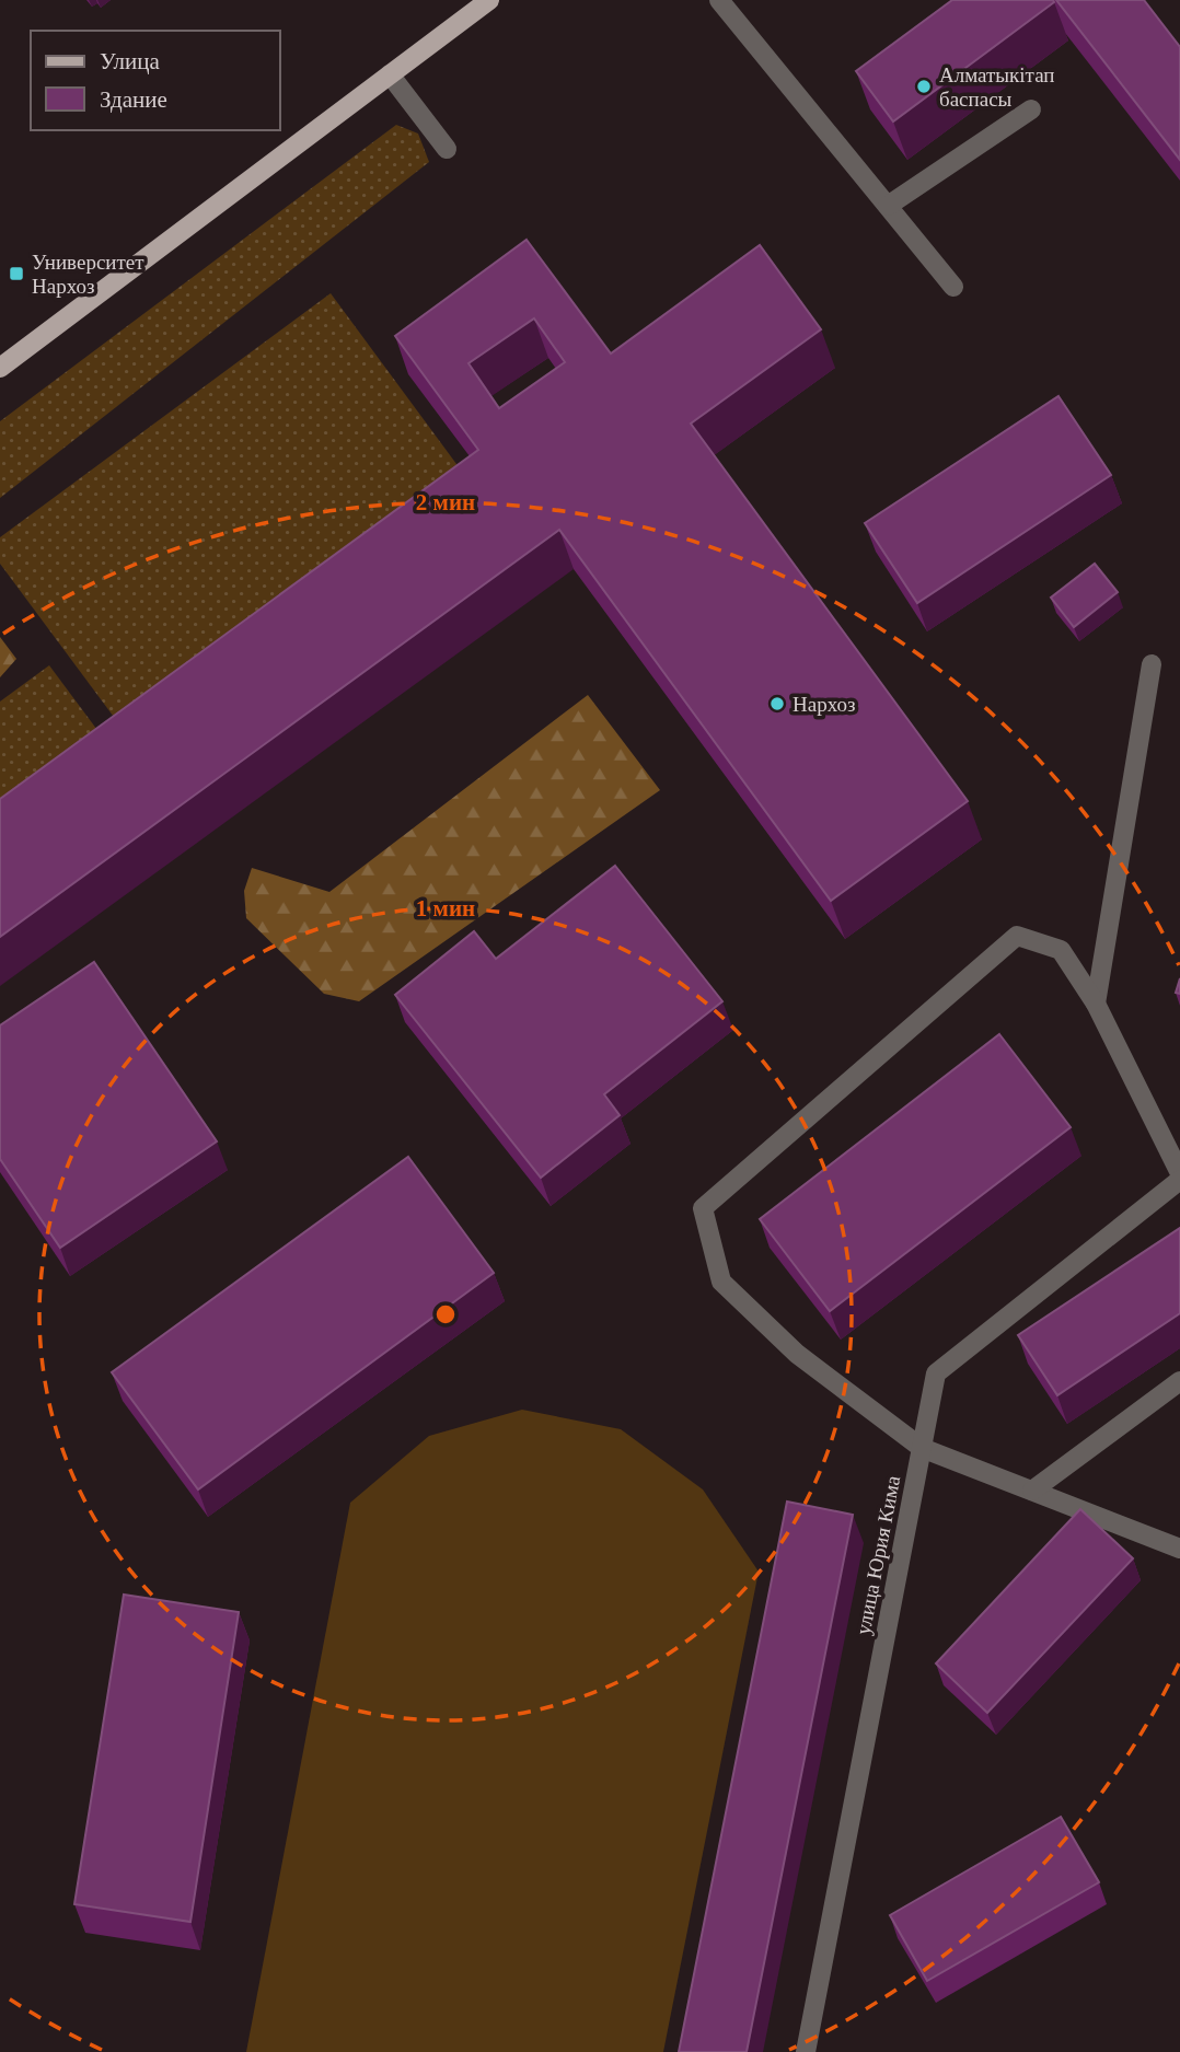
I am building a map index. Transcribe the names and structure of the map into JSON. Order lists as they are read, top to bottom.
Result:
{
  "streets": {
    "street": ["улица Юрия Кима"]
  },
  "places": {
    "other": ["Алматыкітап баспасы", "Нархоз"],
    "transit": ["Университет Нархоз"]
  },
  "legend": ["Улица", "Здание"],
  "rings": ["2 мин", "1 мин"]
}
